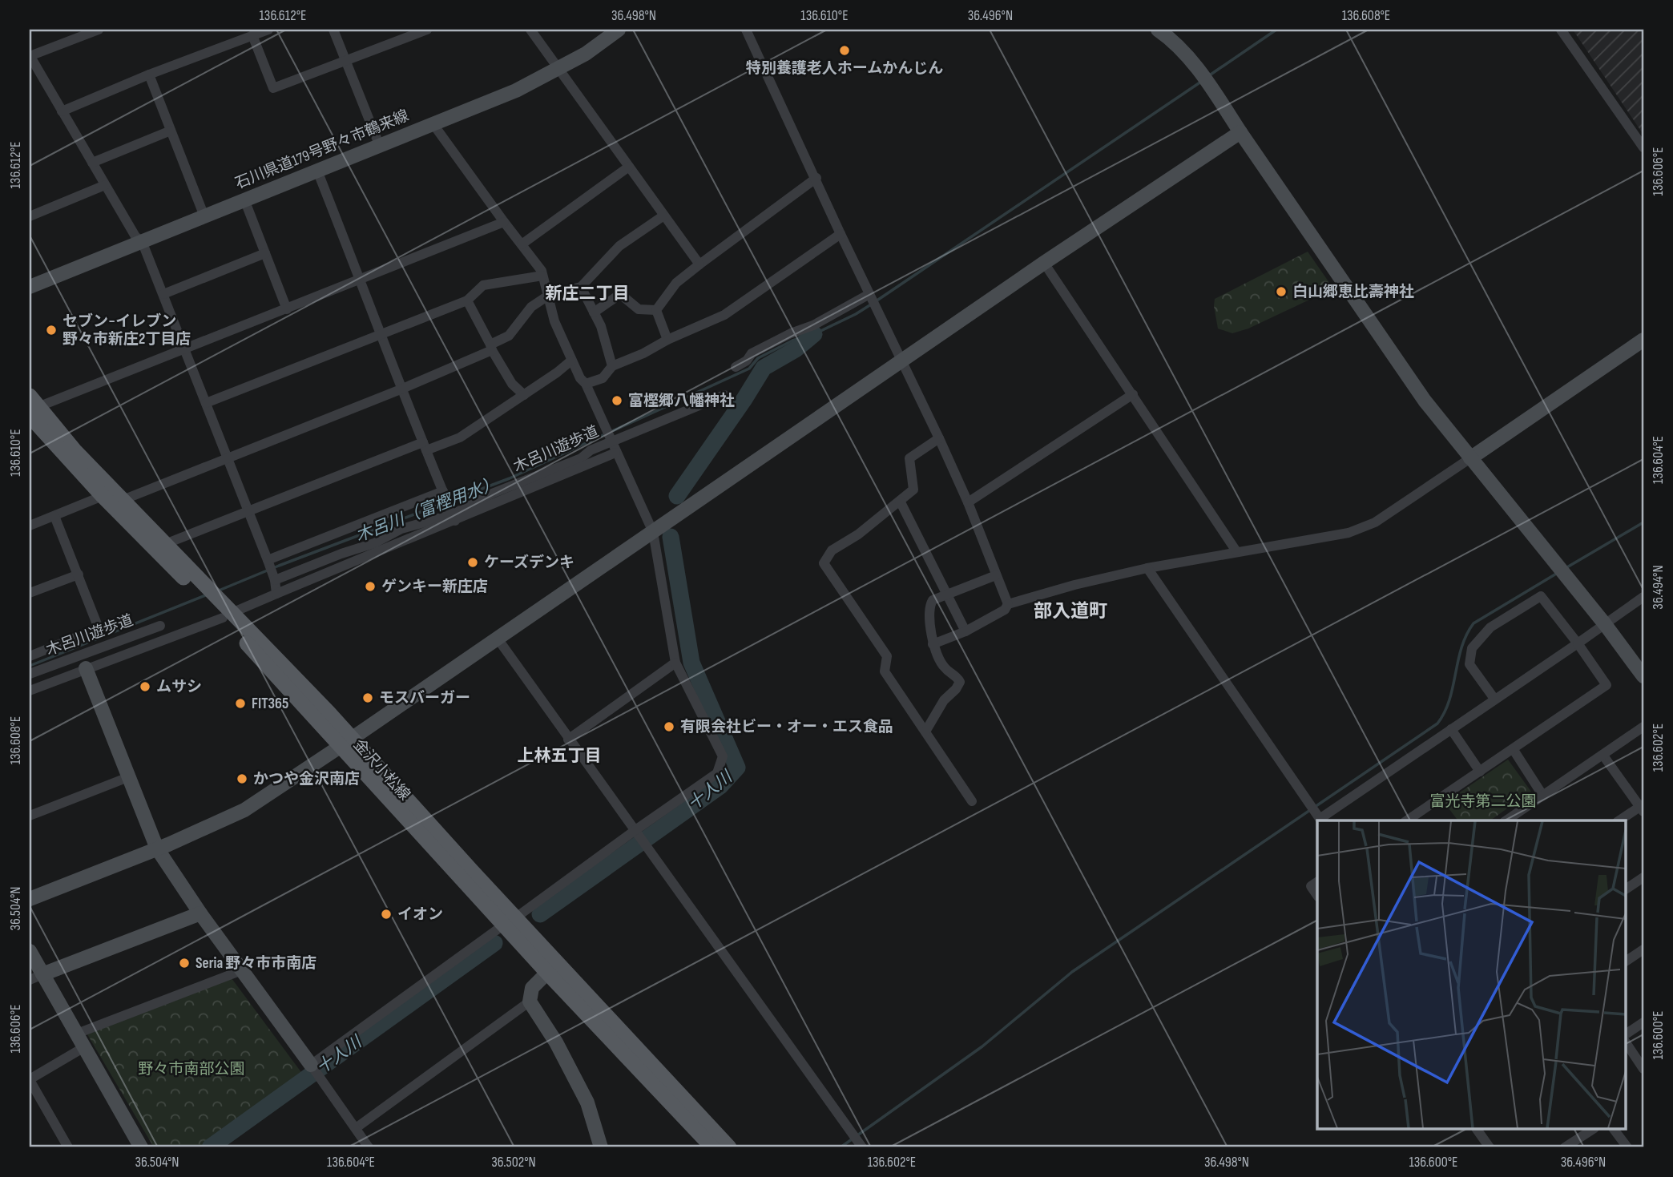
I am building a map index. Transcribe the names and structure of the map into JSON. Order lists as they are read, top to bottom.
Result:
{
  "streets": {
    "main road": ["金沢小松線"],
    "street": ["石川県道179号野々市鶴来線", "木呂川遊歩道"]
  },
  "districts": ["新庄二丁目", "部入道町", "上林五丁目"],
  "water": ["木呂川（富樫用水）", "十人川"],
  "parks": ["富光寺第二公園", "野々市南部公園"],
  "places": [
    "特別養護老人ホームかんじん",
    "白山郷恵比壽神社",
    "セブン−イレブン 野々市新庄2丁目店",
    "富樫郷八幡神社",
    "ケーズデンキ",
    "ゲンキー新庄店",
    "ムサシ",
    "モスバーガー",
    "FIT365",
    "有限会社ビー・オー・エス食品",
    "かつや金沢南店",
    "イオン",
    "Seria 野々市市南店"
  ],
  "coordinates": [
    "136.612°E",
    "36.498°N",
    "136.610°E",
    "36.496°N",
    "136.608°E",
    "136.606°E",
    "136.604°E",
    "36.494°N",
    "136.602°E",
    "36.504°N",
    "136.600°E",
    "36.502°N"
  ]
}
